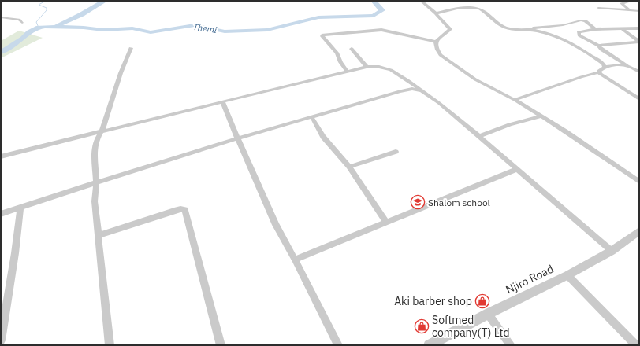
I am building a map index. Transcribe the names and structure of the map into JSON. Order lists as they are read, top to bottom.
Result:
{
  "streets": {
    "street": ["Njiro Road"]
  },
  "water": ["Themi"],
  "places": {
    "school or university": ["Shalom school"],
    "shop": ["Aki barber shop", "Softmed company(T) Ltd"]
  }
}
